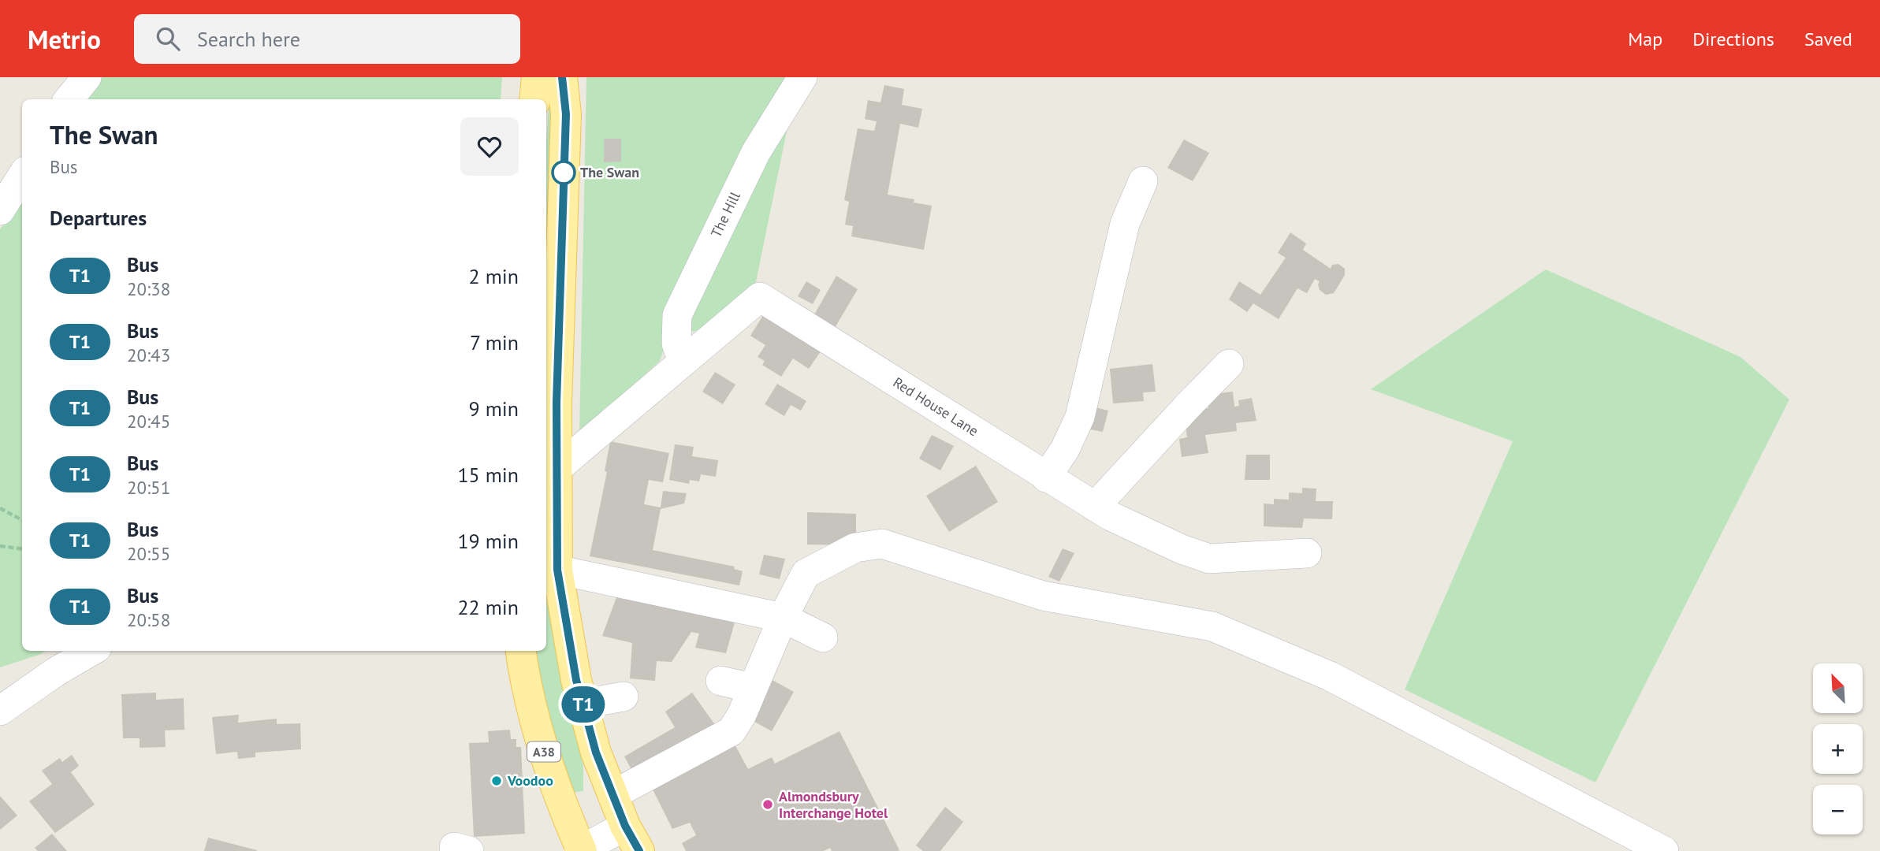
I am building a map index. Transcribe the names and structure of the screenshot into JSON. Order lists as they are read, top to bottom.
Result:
{
  "streets": {
    "main road": ["A38"],
    "street": ["The Hill", "Red House Lane"]
  },
  "crossings": [
    ["The Hill", "Red House Lane"]
  ],
  "places": ["The Swan", "Voodoo", "Almondsbury Interchange Hotel"],
  "lines": ["bus line T1"],
  "north": "top left",
  "page": {
    "header": "Metrio",
    "search": "Search here",
    "nav": ["Map", "Directions", "Saved"],
    "on_map": "T1",
    "heading": [
      ["The Swan", "Bus"],
      "Departures"
    ],
    "list": [
      {
        "mark": "T1",
        "name": "Bus",
        "note": "20:38",
        "value": "2 min"
      },
      {
        "mark": "T1",
        "name": "Bus",
        "note": "20:43",
        "value": "7 min"
      },
      {
        "mark": "T1",
        "name": "Bus",
        "note": "20:45",
        "value": "9 min"
      },
      {
        "mark": "T1",
        "name": "Bus",
        "note": "20:51",
        "value": "15 min"
      },
      {
        "mark": "T1",
        "name": "Bus",
        "note": "20:55",
        "value": "19 min"
      },
      {
        "mark": "T1",
        "name": "Bus",
        "note": "20:58",
        "value": "22 min"
      }
    ],
    "map_buttons": ["+", "−"]
  }
}
